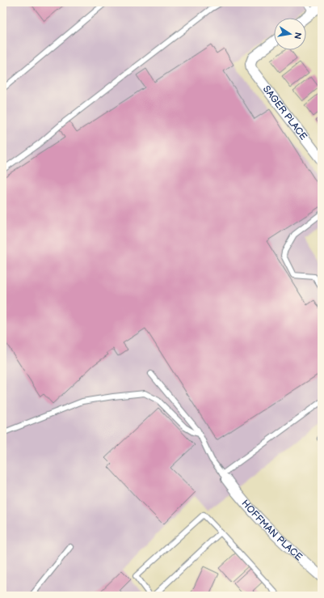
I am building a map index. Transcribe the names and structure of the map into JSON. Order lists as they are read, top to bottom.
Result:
{
  "streets": {
    "street": ["SAGER PLACE", "HOFFMAN PLACE"]
  },
  "north": "right"
}
